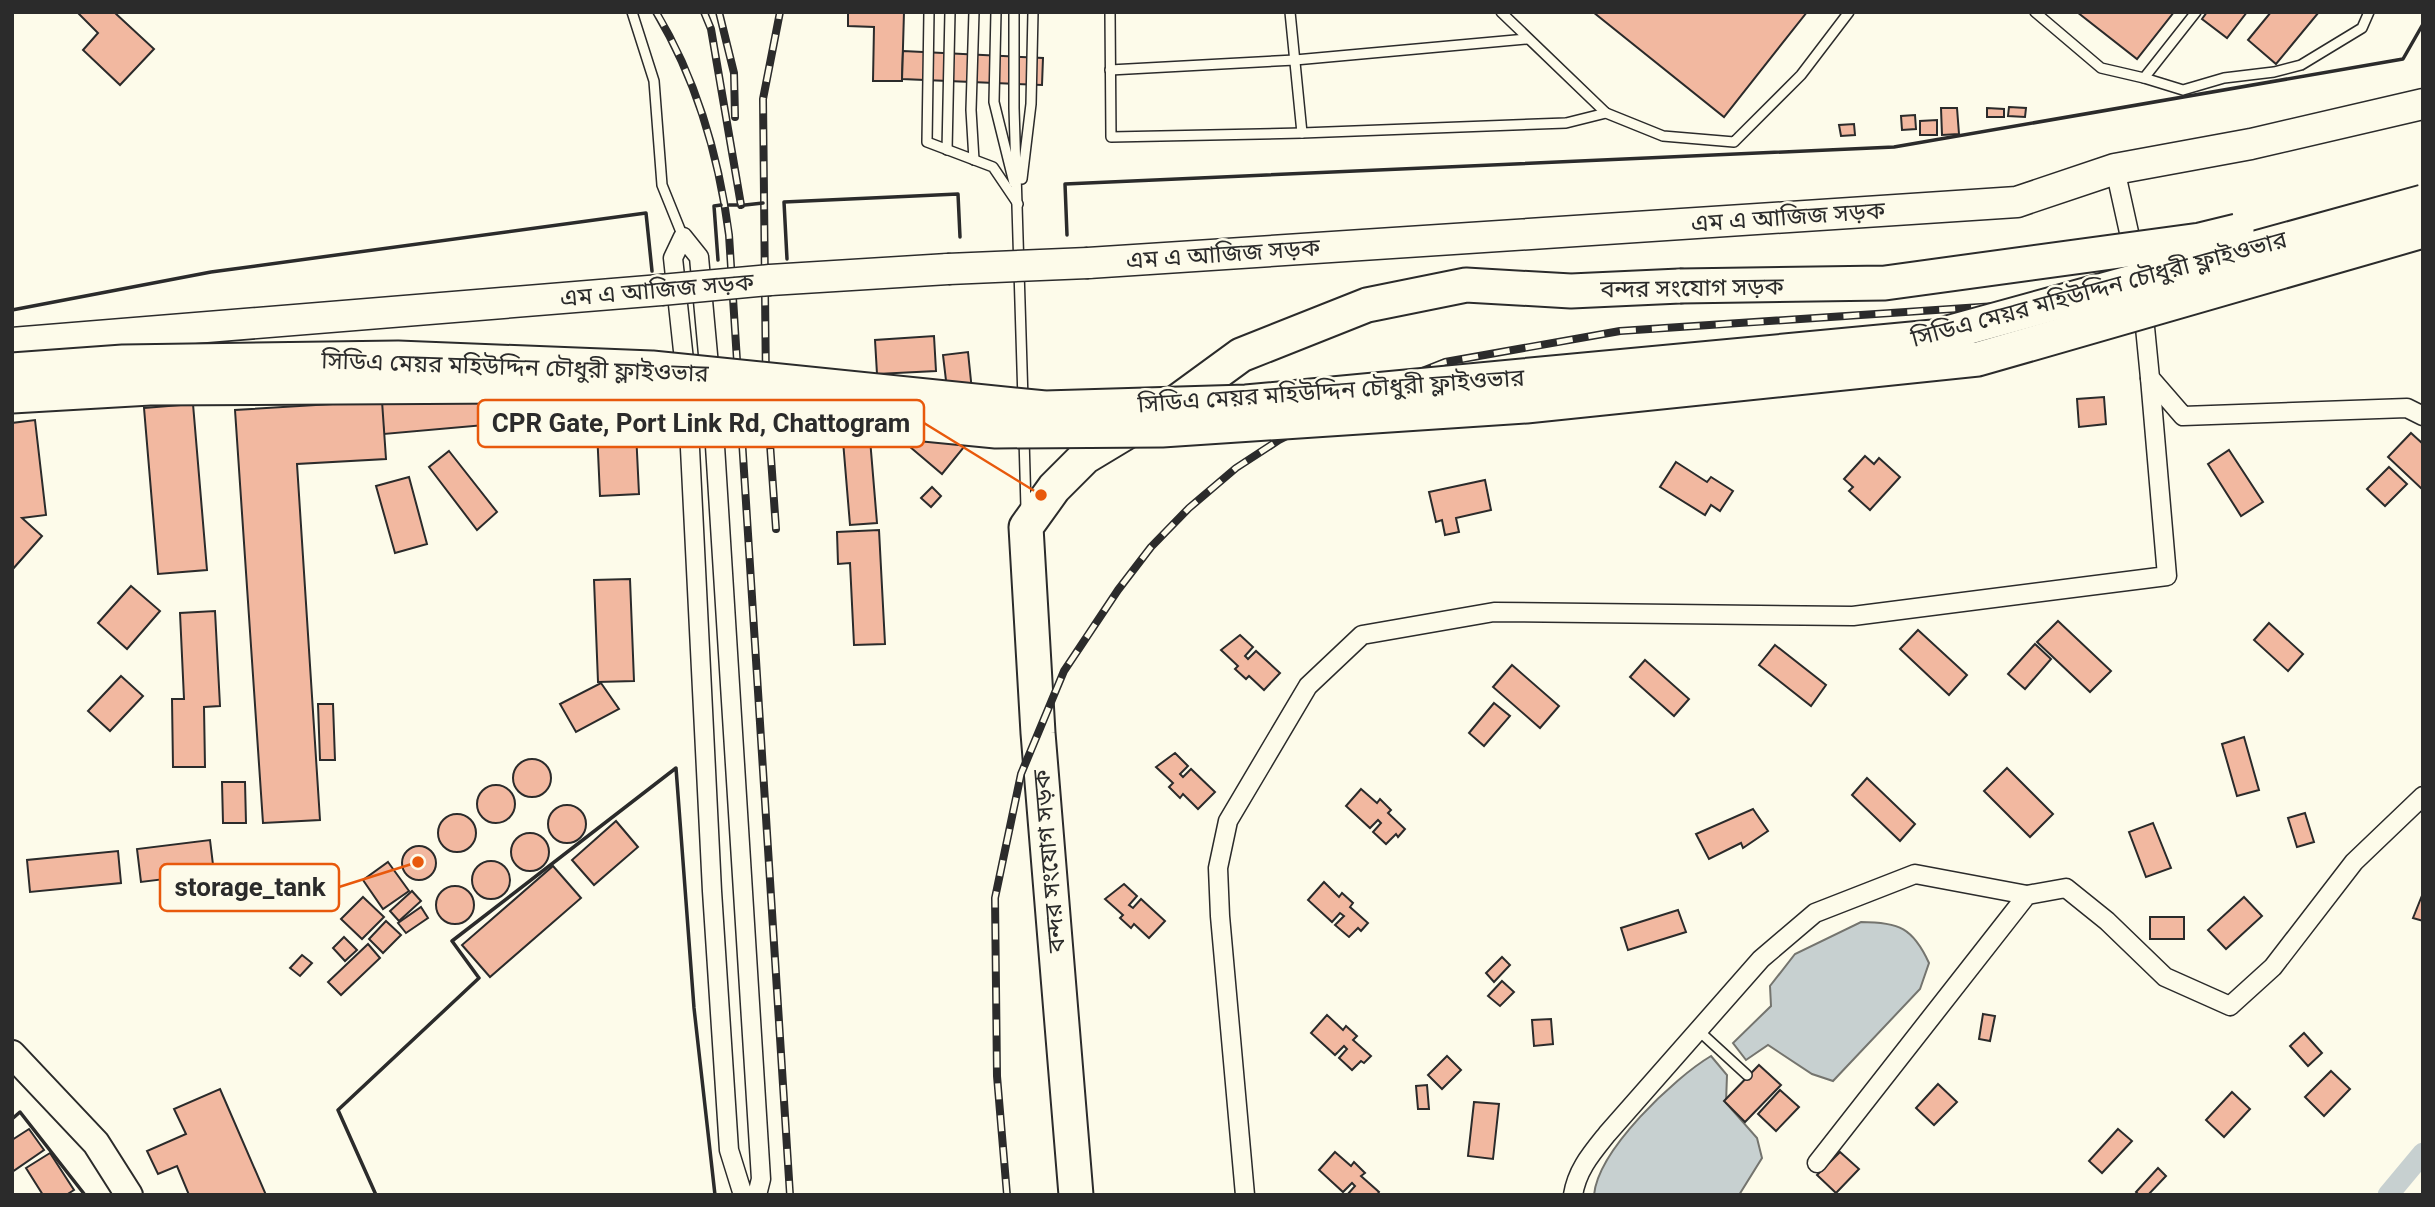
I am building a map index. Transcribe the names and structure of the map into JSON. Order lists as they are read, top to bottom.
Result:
{
  "streets": {
    "highway": ["বন্দর সংযোগ সড়ক", "সিডিএ মেয়র মহিউদ্দিন চৌধুরী ফ্লাইওভার"],
    "main road": ["এম এ আজিজ সড়ক"]
  },
  "places": ["CPR Gate, Port Link Rd, Chattogram", "storage_tank"]
}
